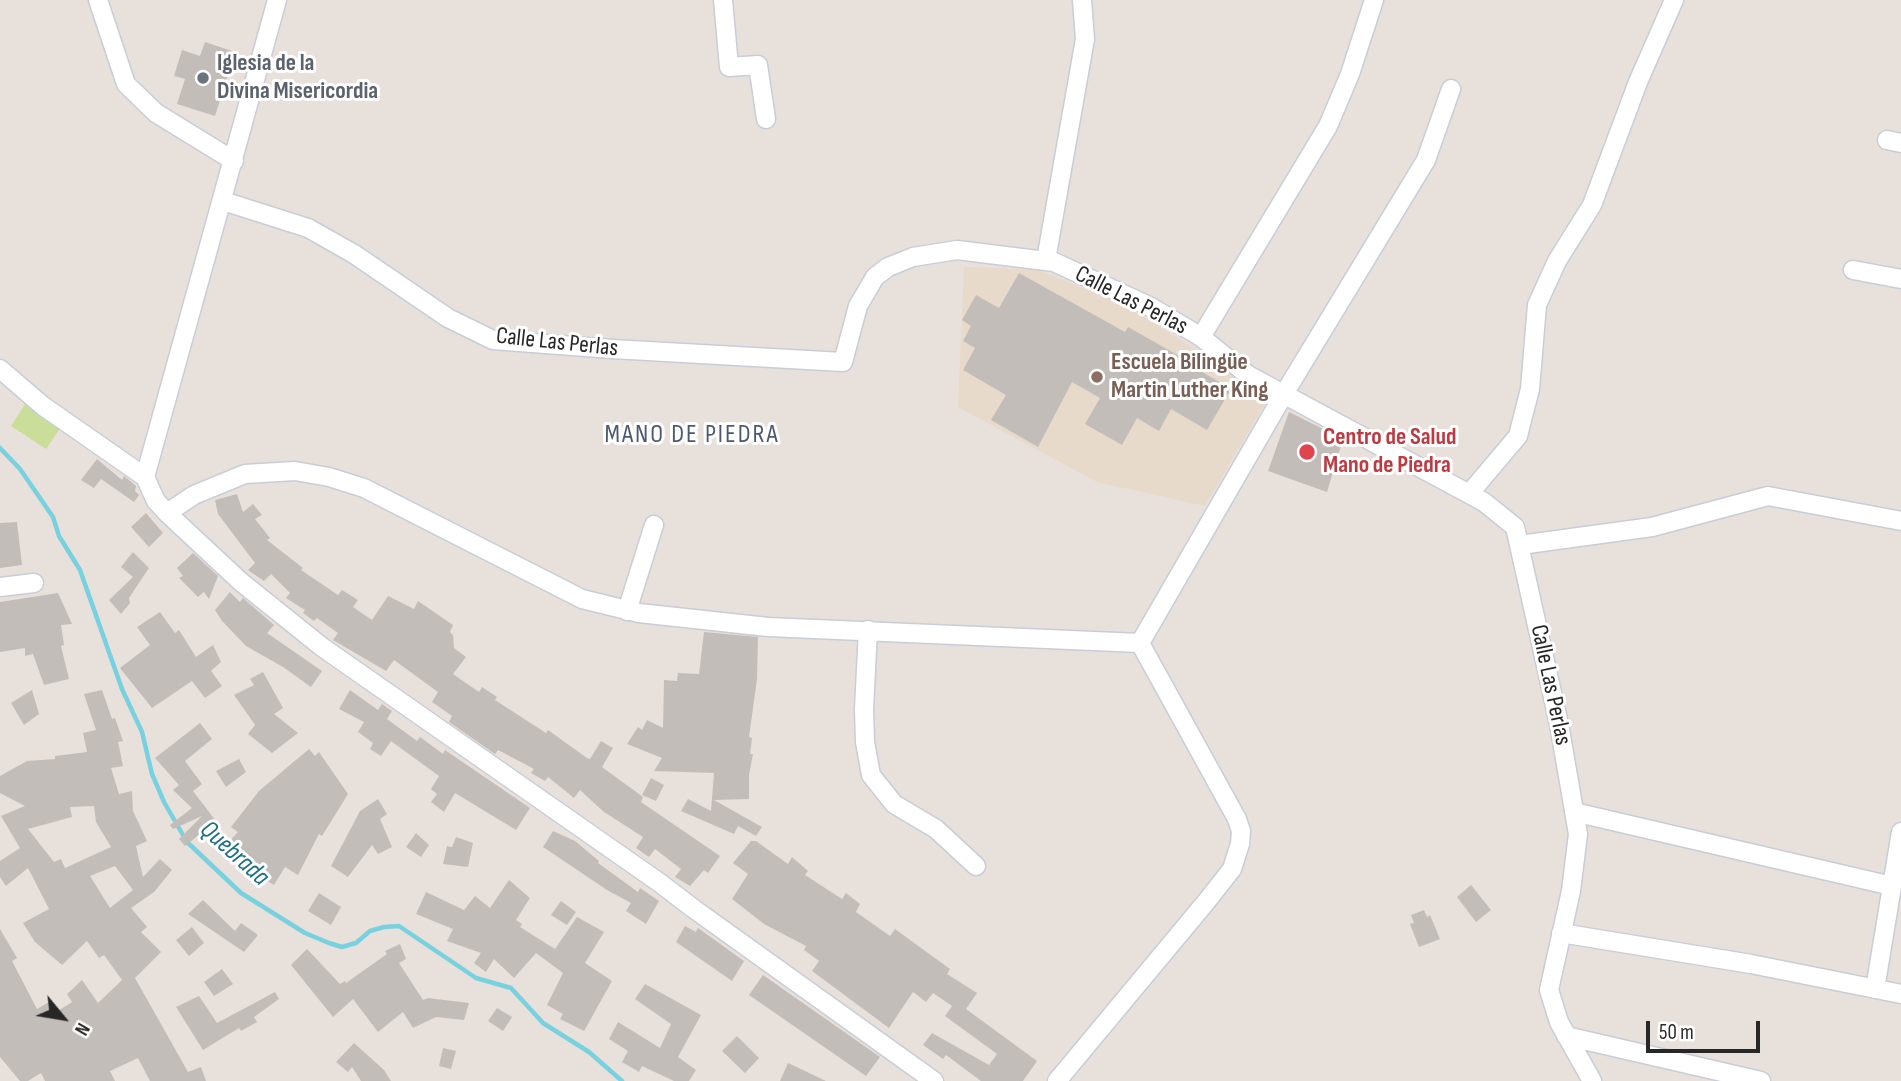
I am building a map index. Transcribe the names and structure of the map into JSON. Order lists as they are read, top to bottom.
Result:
{
  "streets": {
    "street": ["Calle Las Perlas"]
  },
  "districts": ["MANO DE PIEDRA"],
  "water": ["Quebrada"],
  "places": ["Iglesia de la Divina Misericordia", "Escuela Bilingüe Martin Luther King", "Centro de Salud Mano de Piedra"],
  "scale_bar": "50 m",
  "north": "bottom right"
}
